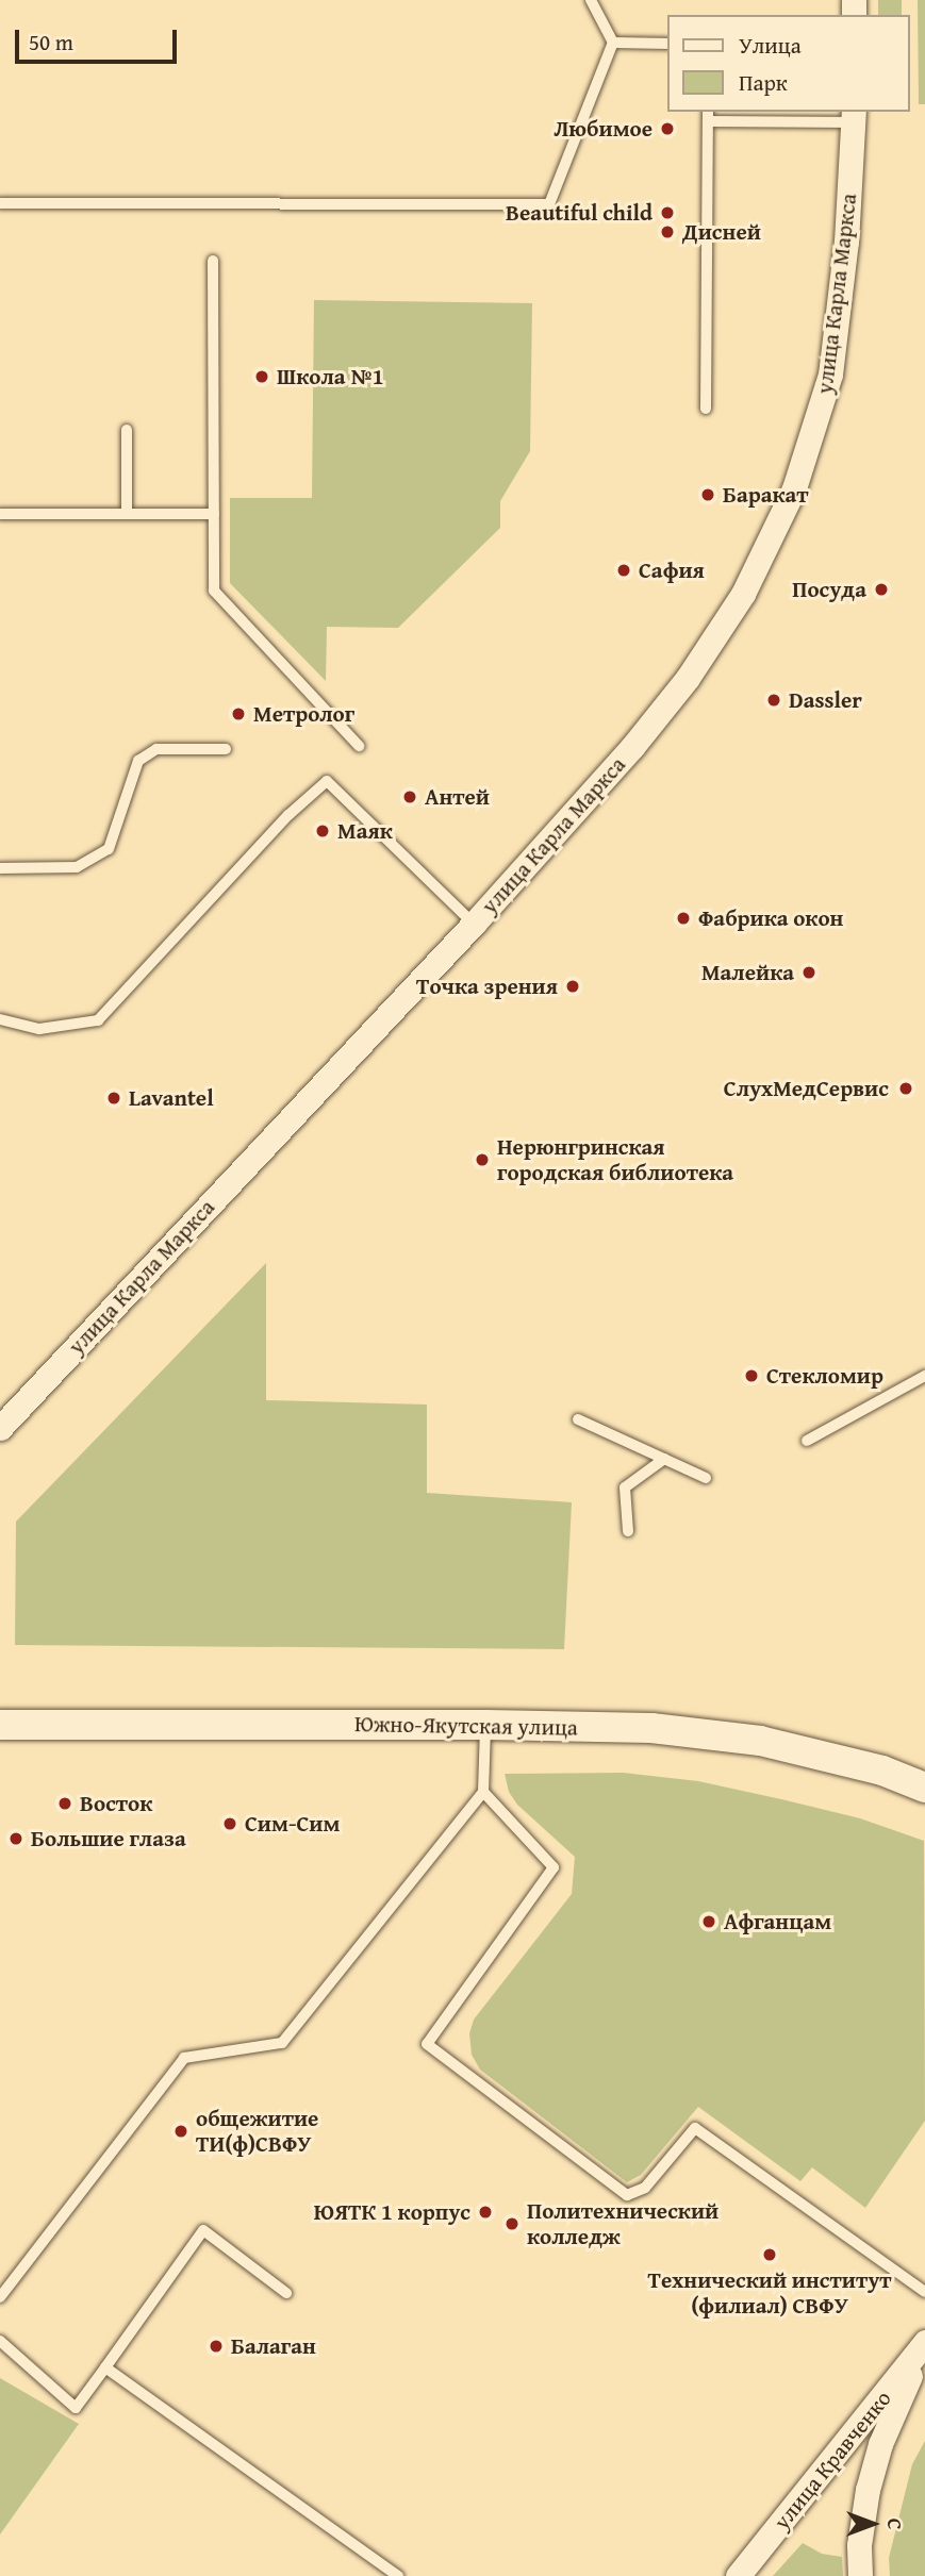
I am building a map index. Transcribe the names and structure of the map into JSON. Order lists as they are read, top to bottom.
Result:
{
  "streets": {
    "street": ["улица Карла Маркса", "Южно-Якутская улица", "улица Кравченко"]
  },
  "places": [
    "Любимое",
    "Beautiful child",
    "Дисней",
    "Школа №1",
    "Баракат",
    "Сафия",
    "Посуда",
    "Dassler",
    "Метролог",
    "Антей",
    "Маяк",
    "Фабрика окон",
    "Малейка",
    "Точка зрения",
    "СлухМедСервис",
    "Lavantel",
    "Нерюнгринская городская библиотека",
    "Стекломир",
    "Восток",
    "Сим-Сим",
    "Большие глаза",
    "Афганцам",
    "общежитие ТИ(ф)СВФУ",
    "ЮЯТК 1 корпус",
    "Политехнический колледж",
    "Технический институт (филиал) СВФУ",
    "Балаган"
  ],
  "legend": ["Улица", "Парк"],
  "scale_bar": "50 m",
  "north": "right"
}
